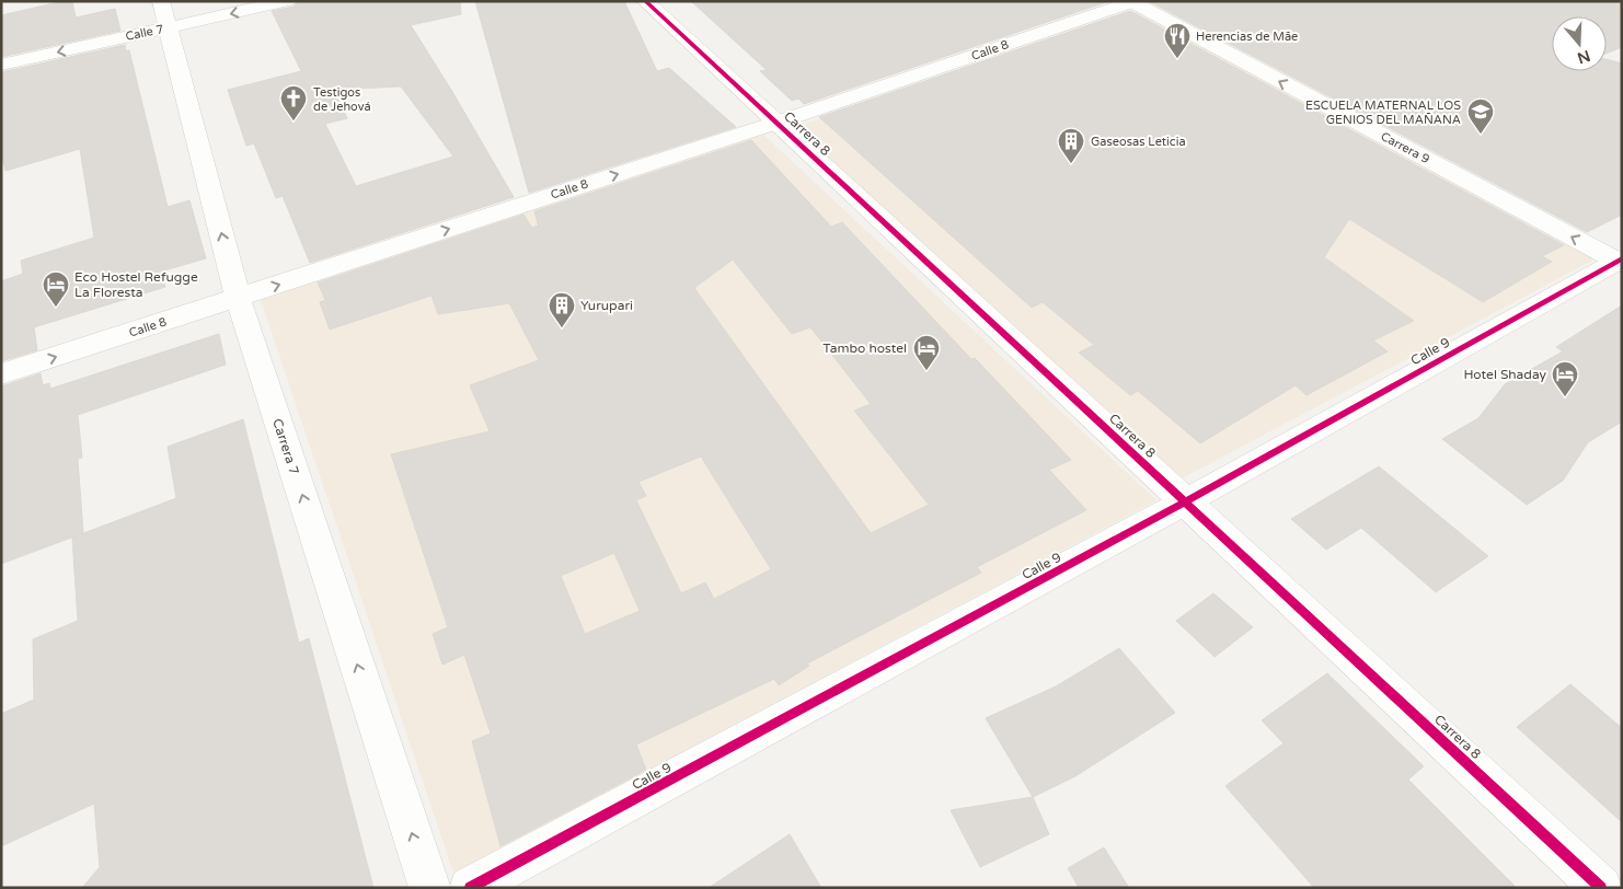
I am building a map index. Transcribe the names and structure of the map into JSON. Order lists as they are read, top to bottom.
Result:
{
  "streets": {
    "street": [
      "Calle 7",
      "Calle 8",
      "Carrera 8",
      "Carrera 9",
      "Calle 9",
      "Carrera 7"
    ]
  },
  "crossings": [
    ["Calle 7", "Carrera 7"],
    ["Calle 8", "Carrera 8"],
    ["Calle 8", "Carrera 9"],
    ["Calle 8", "Carrera 7"],
    ["Carrera 8", "Calle 9"],
    ["Carrera 9", "Calle 9"]
  ],
  "one_way": [
    "Calle 7",
    "Calle 8",
    "Carrera 9",
    "Carrera 7"
  ],
  "places": {
    "restaurant": ["Herencias de Mãe"],
    "church": ["Testigos de Jehová"],
    "school or university": ["ESCUELA MATERNAL LOS GENIOS DEL MAÑANA"],
    "building": ["Gaseosas Leticia", "Yurupari"],
    "hotel": ["Eco Hostel Refugge La Floresta", "Tambo hostel", "Hotel Shaday"]
  },
  "north": "bottom"
}
